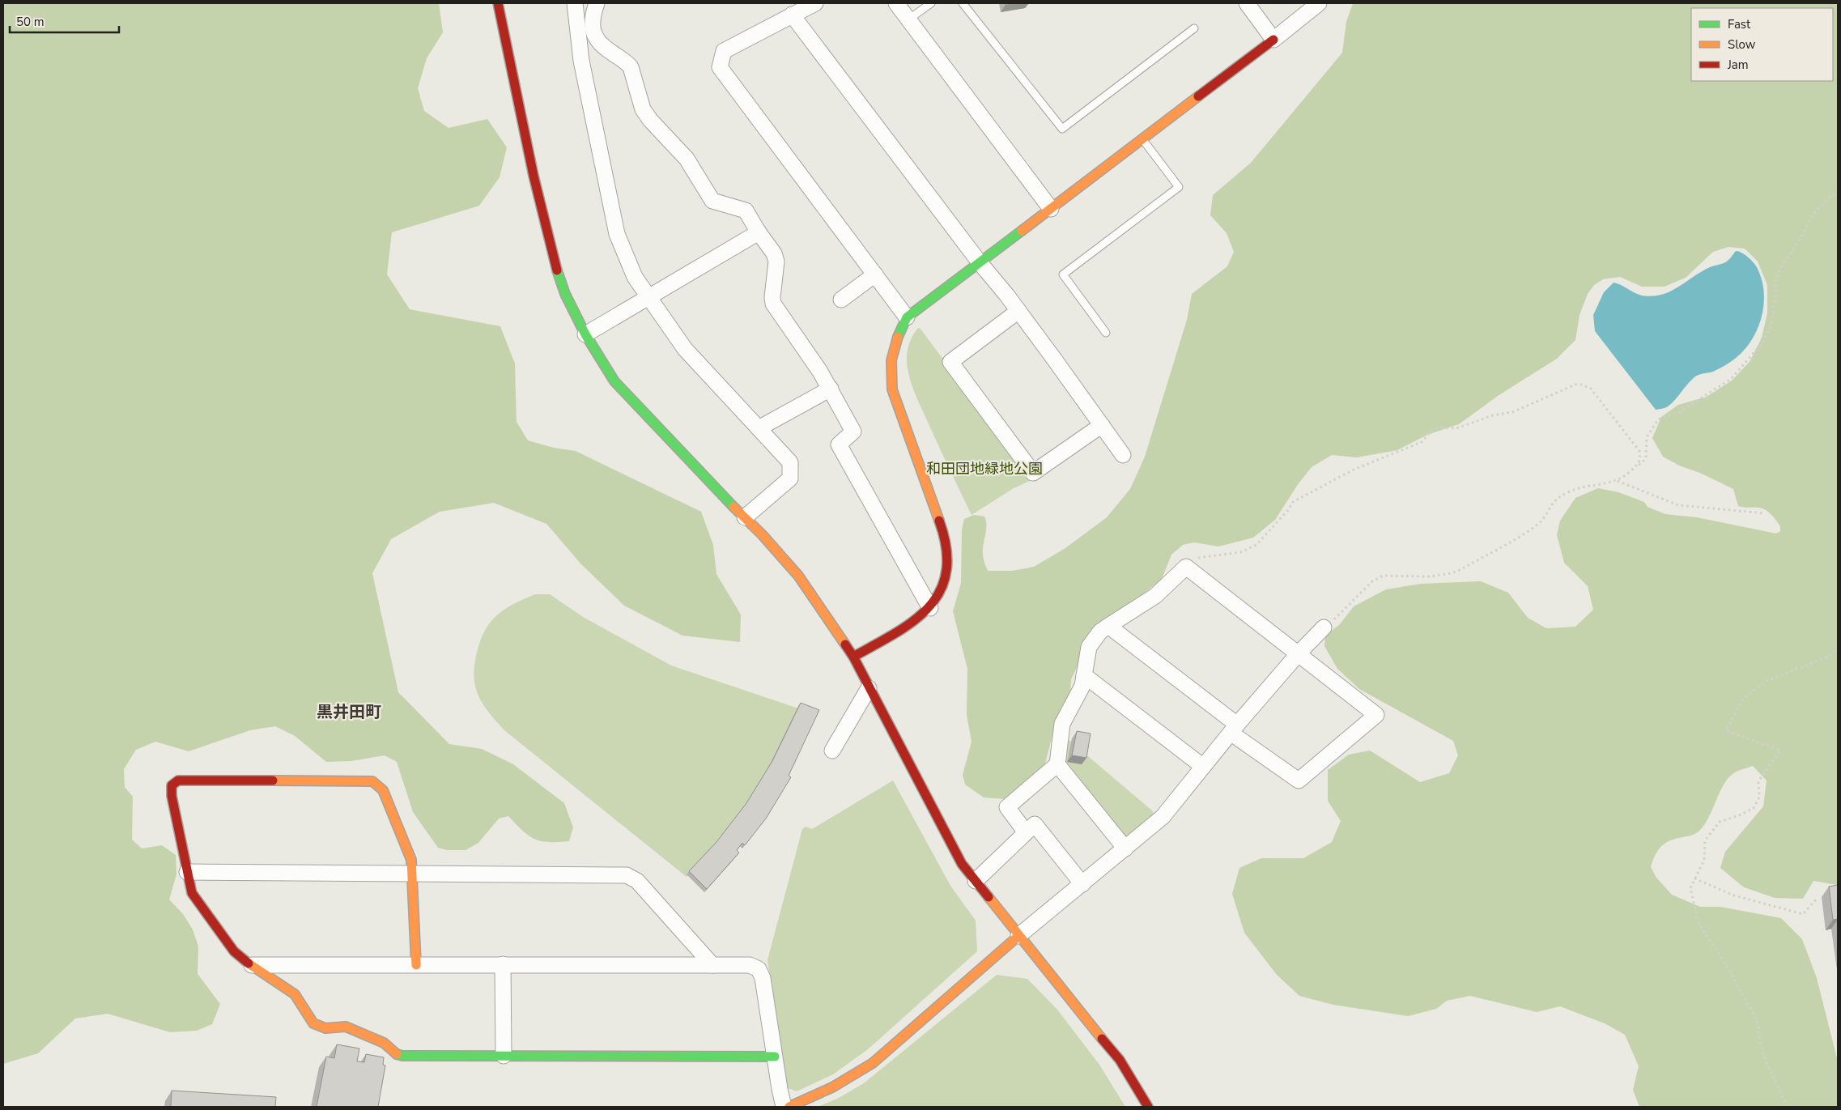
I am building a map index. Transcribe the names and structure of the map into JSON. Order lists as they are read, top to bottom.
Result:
{
  "districts": ["黒井田町"],
  "parks": ["和田団地緑地公園"],
  "legend": ["Fast", "Slow", "Jam"],
  "scale_bar": "50 m"
}
